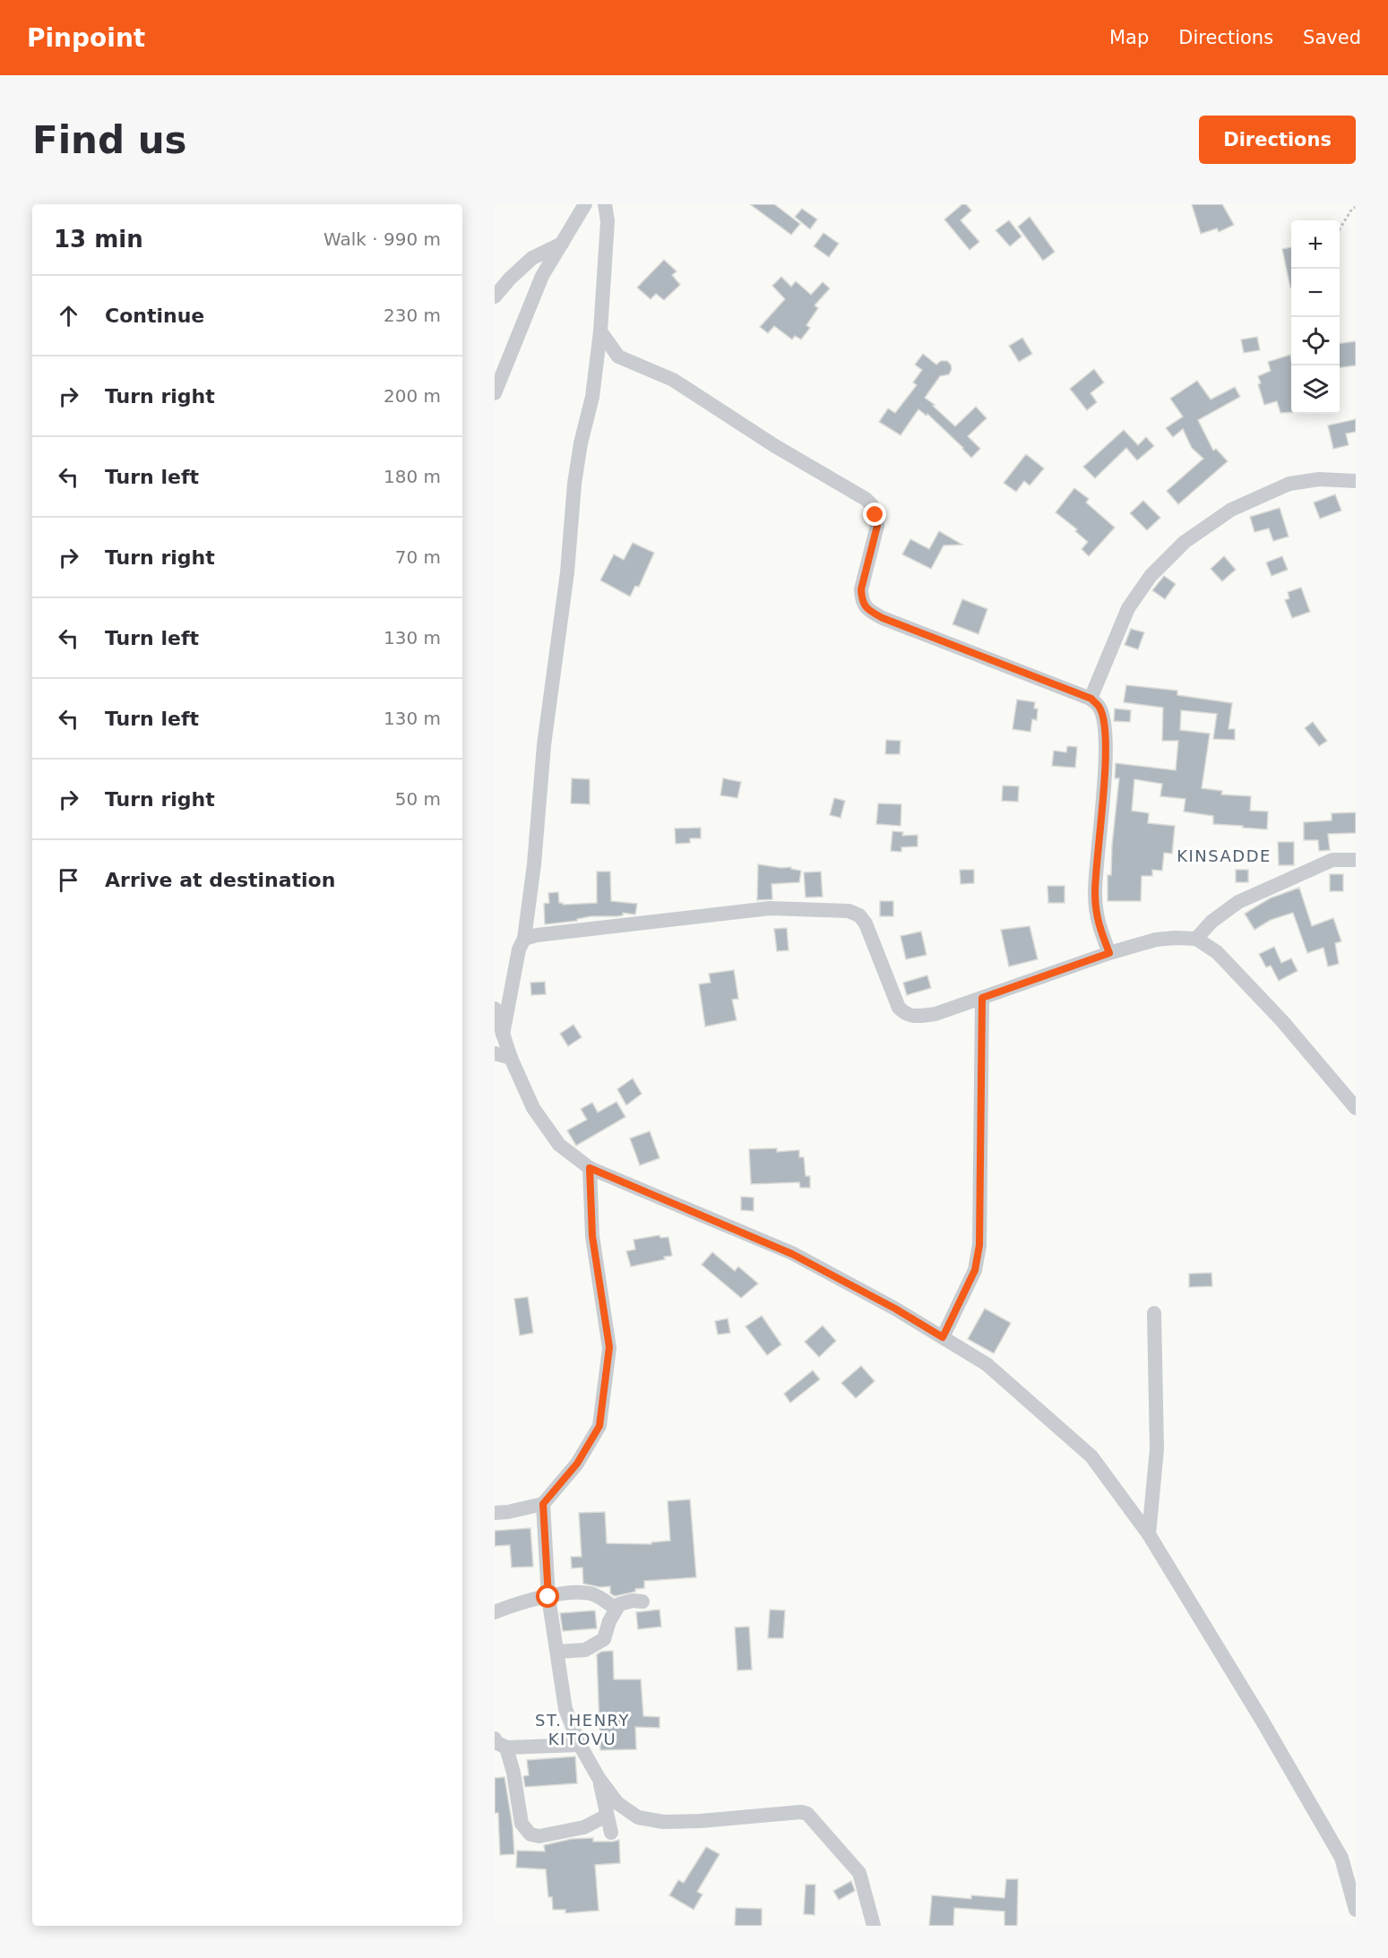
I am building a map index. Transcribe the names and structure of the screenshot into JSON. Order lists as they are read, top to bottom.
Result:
{
  "districts": ["KINSADDE", "ST. HENRY KITOVU"],
  "page": {
    "header": "Pinpoint",
    "nav": ["Map", "Directions", "Saved"],
    "buttons": "Directions",
    "title": "Find us",
    "heading": ["13 min", "Walk · 990 m"],
    "map_buttons": ["+", "−"],
    "list": [
      ["Continue", "230 m"],
      ["Turn right", "200 m"],
      ["Turn left", "180 m"],
      ["Turn right", "70 m"],
      ["Turn left", "130 m"],
      ["Turn left", "130 m"],
      ["Turn right", "50 m"],
      "Arrive at destination"
    ]
  }
}
